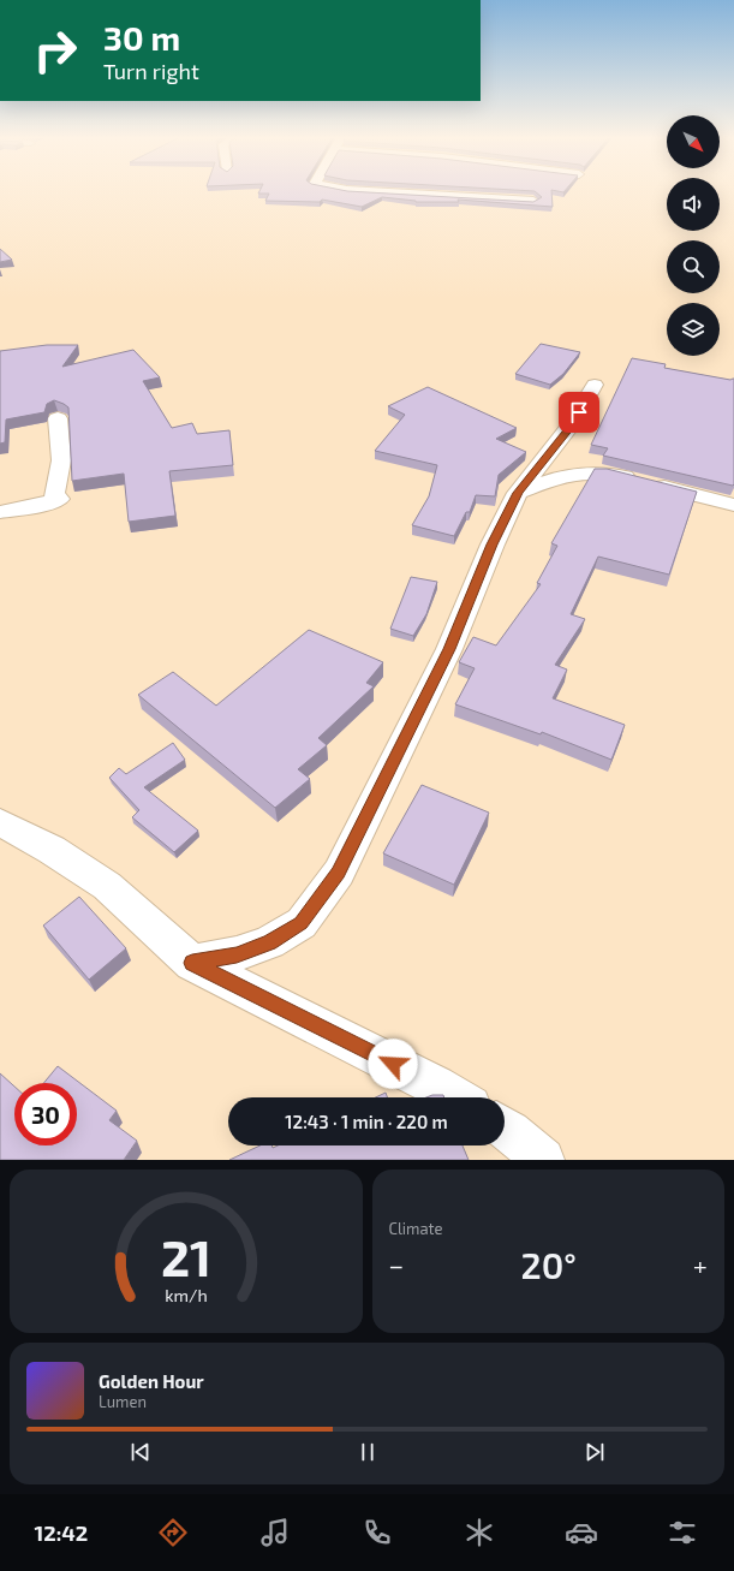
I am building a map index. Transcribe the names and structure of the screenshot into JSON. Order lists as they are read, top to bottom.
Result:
{
  "north": "bottom right",
  "page": {
    "turn": ["30 m", "Turn right"],
    "limit": "30",
    "trip": "12:43 · 1 min · 220 m",
    "tile": "Climate",
    "heat": ["−", "20°", "+"],
    "song": ["Golden Hour", "Lumen"],
    "tabs": "12:42",
    "gauge": ["21", "km/h"]
  }
}
